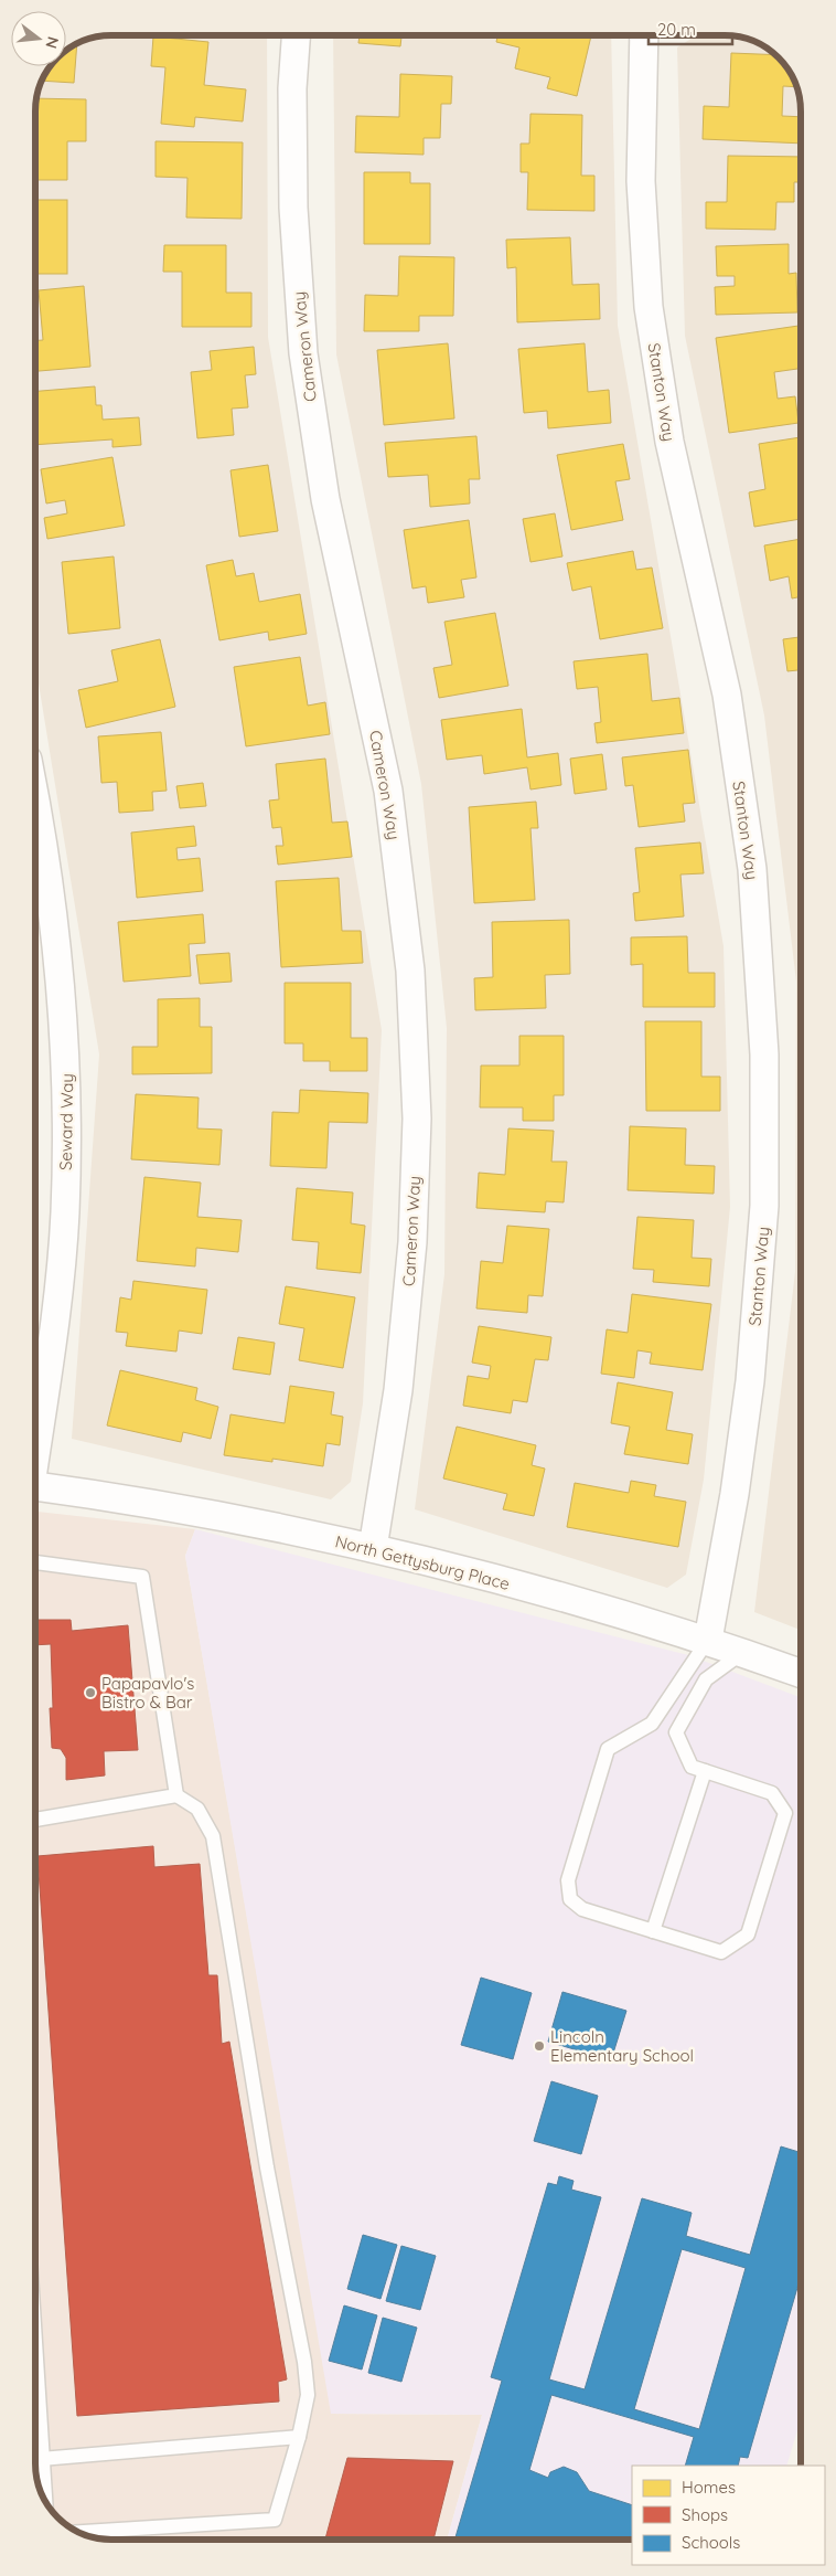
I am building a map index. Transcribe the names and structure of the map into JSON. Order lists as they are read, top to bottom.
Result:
{
  "streets": {
    "street": [
      "Cameron Way",
      "Stanton Way",
      "Seward Way",
      "North Gettysburg Place"
    ]
  },
  "crossings": [
    ["Cameron Way", "North Gettysburg Place"],
    ["Stanton Way", "North Gettysburg Place"]
  ],
  "places": ["Papapavlo's Bistro & Bar", "Lincoln Elementary School"],
  "legend": ["Homes", "Shops", "Schools"],
  "scale_bar": "20 m",
  "north": "right"
}
